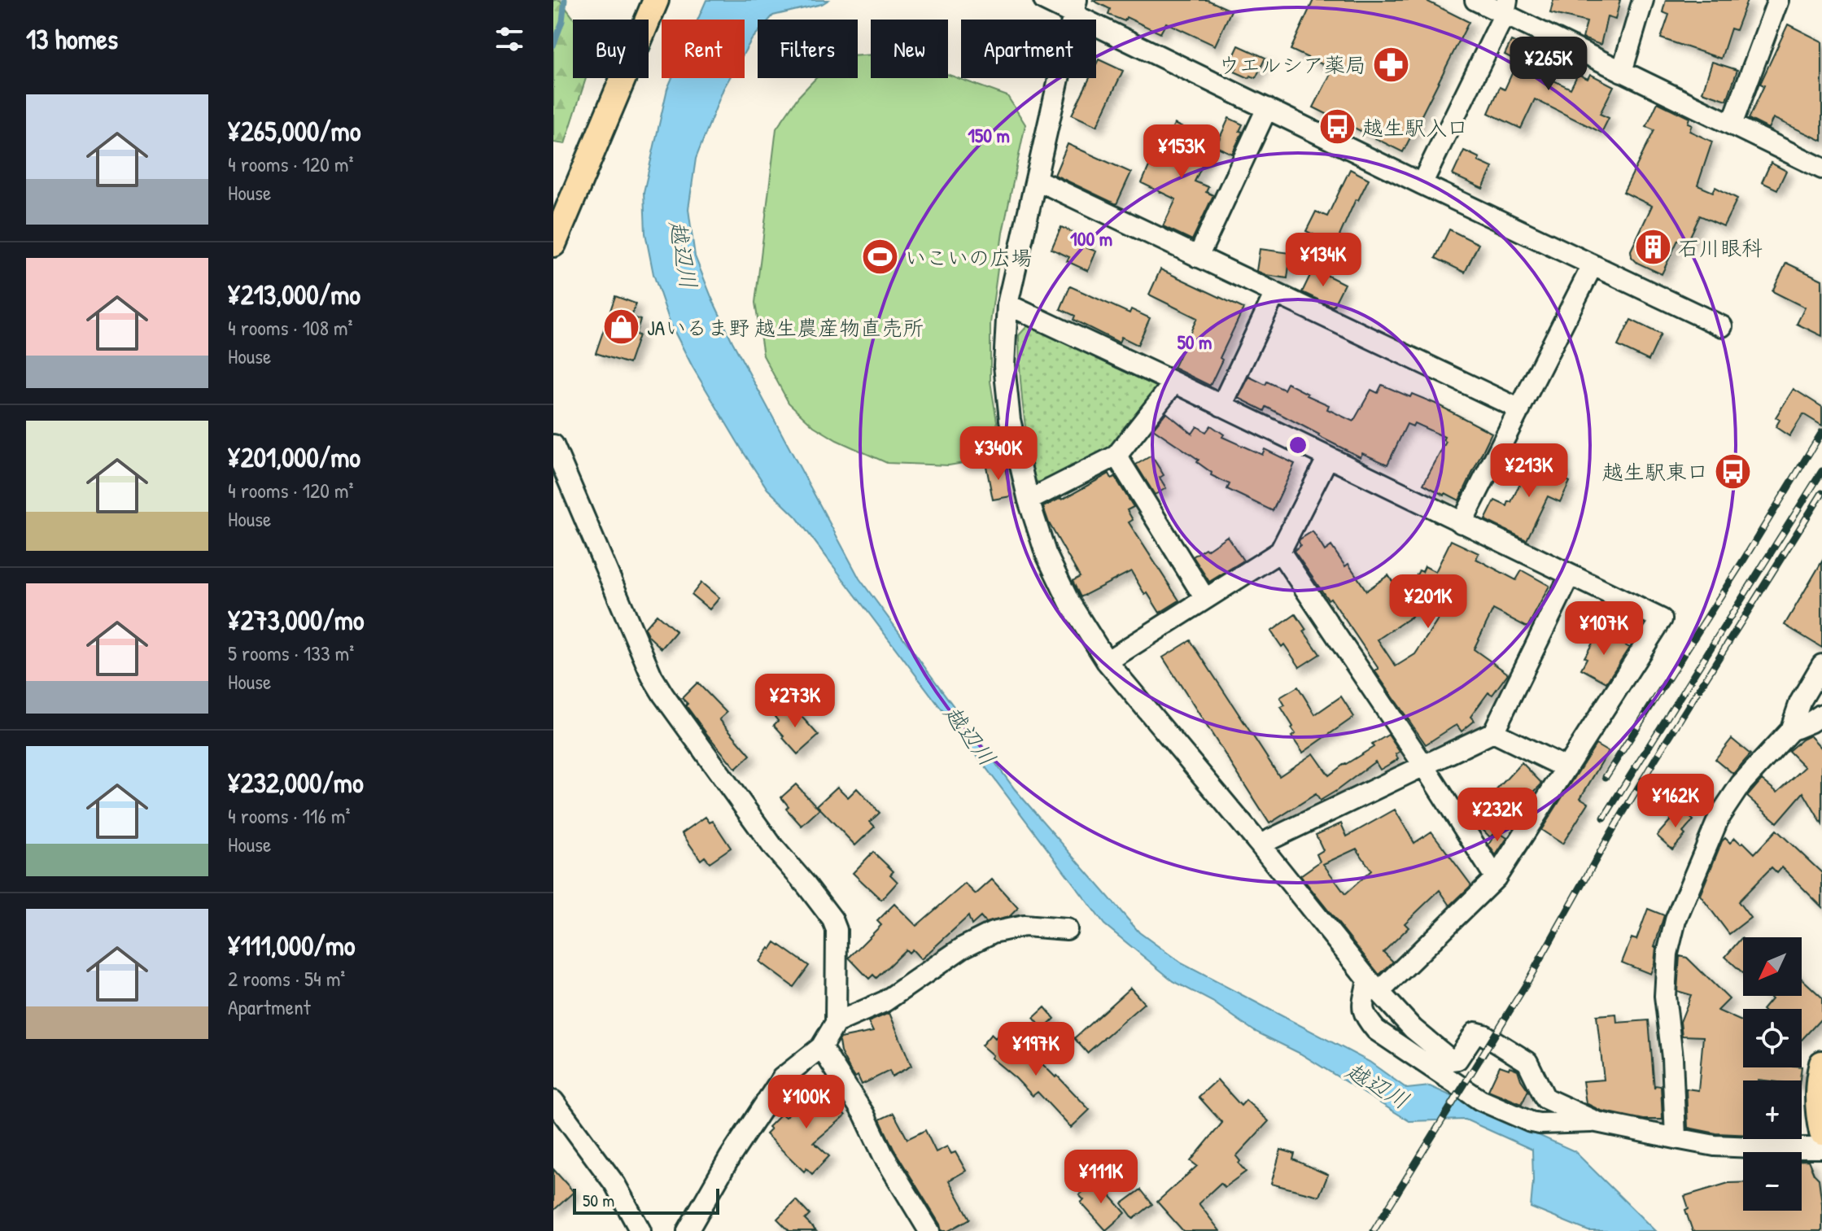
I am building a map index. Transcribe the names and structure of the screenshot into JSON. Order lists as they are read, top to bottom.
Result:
{
  "water": ["越辺川"],
  "places": {
    "pharmacy": ["ウエルシア薬局"],
    "bus stop": ["越生駅入口", "越生駅東口"],
    "building": ["石川眼科"],
    "sports": ["いこいの広場"],
    "shop": ["JAいるま野 越生農産物直売所"]
  },
  "scale_bar": "50 m",
  "north": "bottom left",
  "page": {
    "heading": "13 homes",
    "chip": [
      "Buy",
      "Rent",
      "Filters",
      "New",
      "Apartment"
    ],
    "price": [
      "¥265K",
      "¥153K",
      "¥134K",
      "¥340K",
      "¥213K",
      "¥201K",
      "¥107K",
      "¥273K",
      "¥162K",
      "¥232K",
      "¥197K",
      "¥100K",
      "¥111K"
    ],
    "list": [
      {
        "name": "¥265,000/mo",
        "note": "4 rooms · 120 m² · House"
      },
      {
        "name": "¥213,000/mo",
        "note": "4 rooms · 108 m² · House"
      },
      {
        "name": "¥201,000/mo",
        "note": "4 rooms · 120 m² · House"
      },
      {
        "name": "¥273,000/mo",
        "note": "5 rooms · 133 m² · House"
      },
      {
        "name": "¥232,000/mo",
        "note": "4 rooms · 116 m² · House"
      },
      {
        "name": "¥111,000/mo",
        "note": "2 rooms · 54 m² · Apartment"
      }
    ],
    "map_buttons": ["+", "−"],
    "scale": "50 m"
  },
  "rings": ["150 m", "100 m", "50 m"]
}
